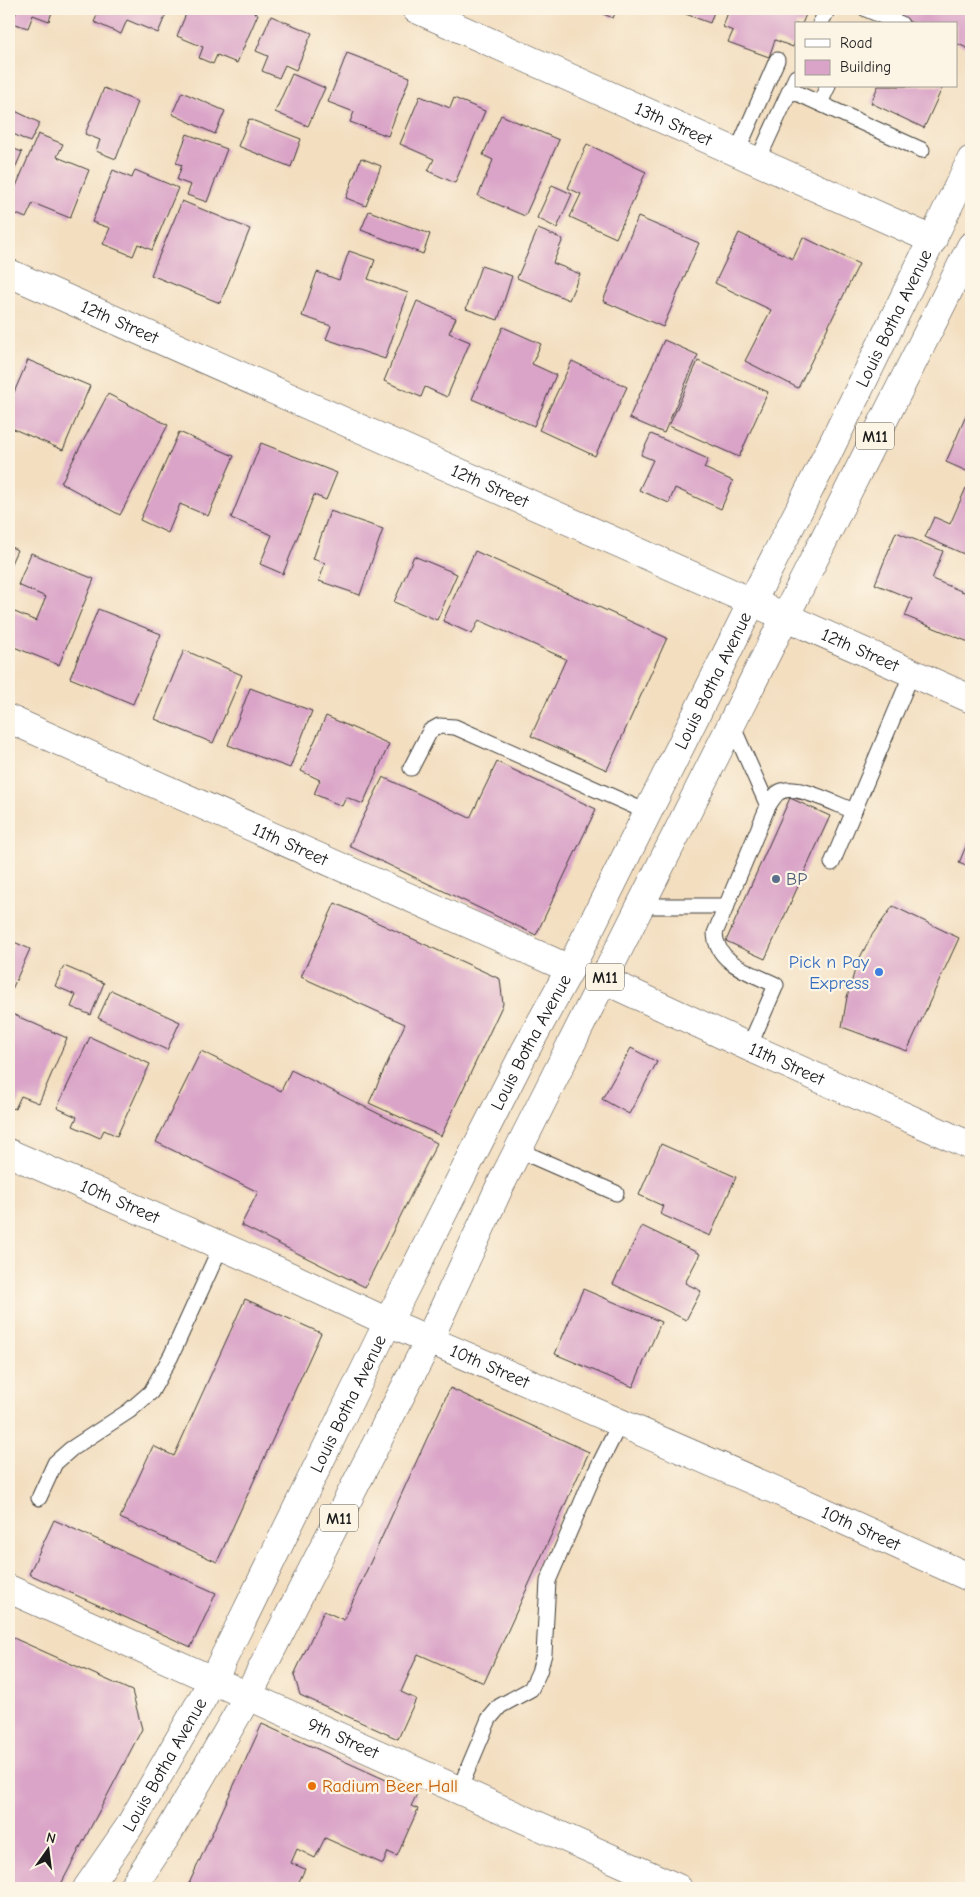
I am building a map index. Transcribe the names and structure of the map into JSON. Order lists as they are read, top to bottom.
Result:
{
  "streets": {
    "street": [
      "13th Street",
      "Louis Botha Avenue",
      "12th Street",
      "M11",
      "11th Street",
      "10th Street",
      "9th Street"
    ]
  },
  "crossings": [
    ["13th Street", "Louis Botha Avenue"],
    ["Louis Botha Avenue", "12th Street"],
    ["Louis Botha Avenue", "11th Street"],
    ["Louis Botha Avenue", "10th Street"],
    ["Louis Botha Avenue", "9th Street"]
  ],
  "places": ["BP", "Pick n Pay Express", "Radium Beer Hall"],
  "legend": ["Road", "Building"],
  "north": "top"
}
